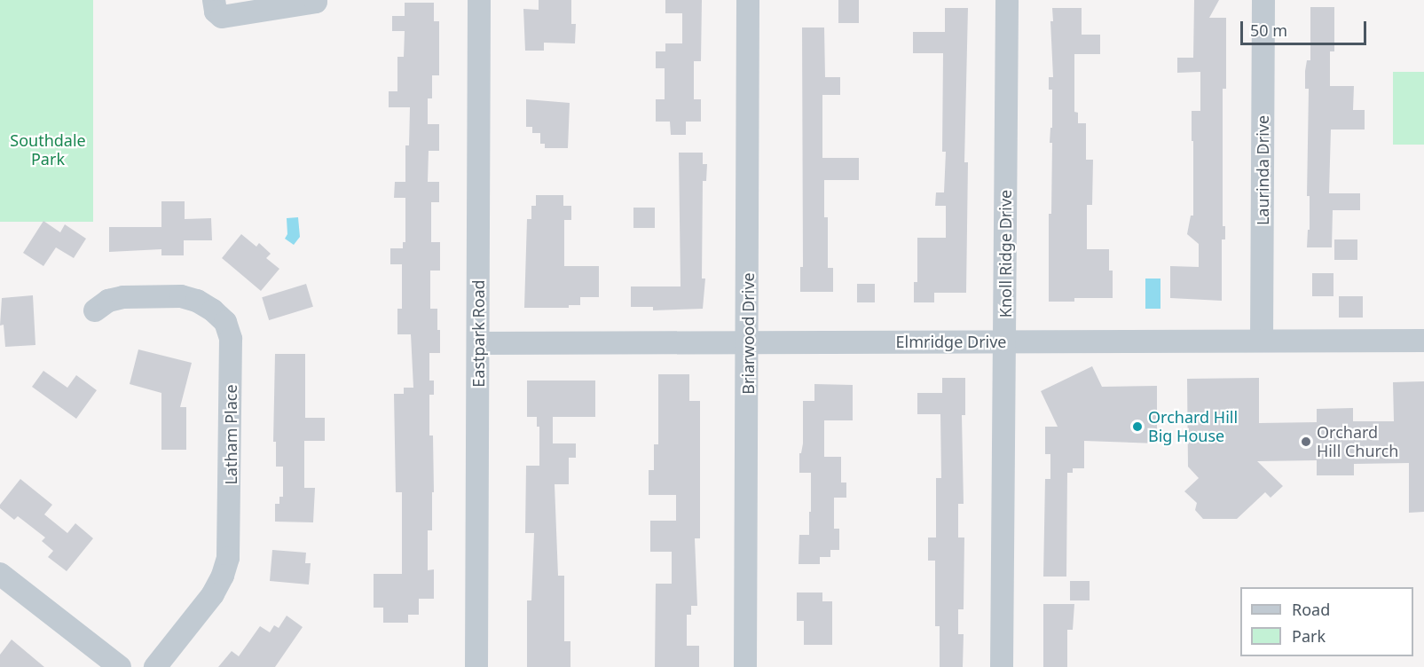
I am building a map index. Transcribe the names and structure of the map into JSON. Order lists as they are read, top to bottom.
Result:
{
  "streets": {
    "street": [
      "Laurinda Drive",
      "Knoll Ridge Drive",
      "Eastpark Road",
      "Briarwood Drive",
      "Elmridge Drive",
      "Latham Place"
    ]
  },
  "crossings": [
    ["Laurinda Drive", "Elmridge Drive"],
    ["Knoll Ridge Drive", "Elmridge Drive"],
    ["Eastpark Road", "Elmridge Drive"],
    ["Briarwood Drive", "Elmridge Drive"]
  ],
  "parks": ["Southdale Park"],
  "places": ["Orchard Hill Big House", "Orchard Hill Church"],
  "legend": ["Road", "Park"],
  "scale_bar": "50 m"
}
